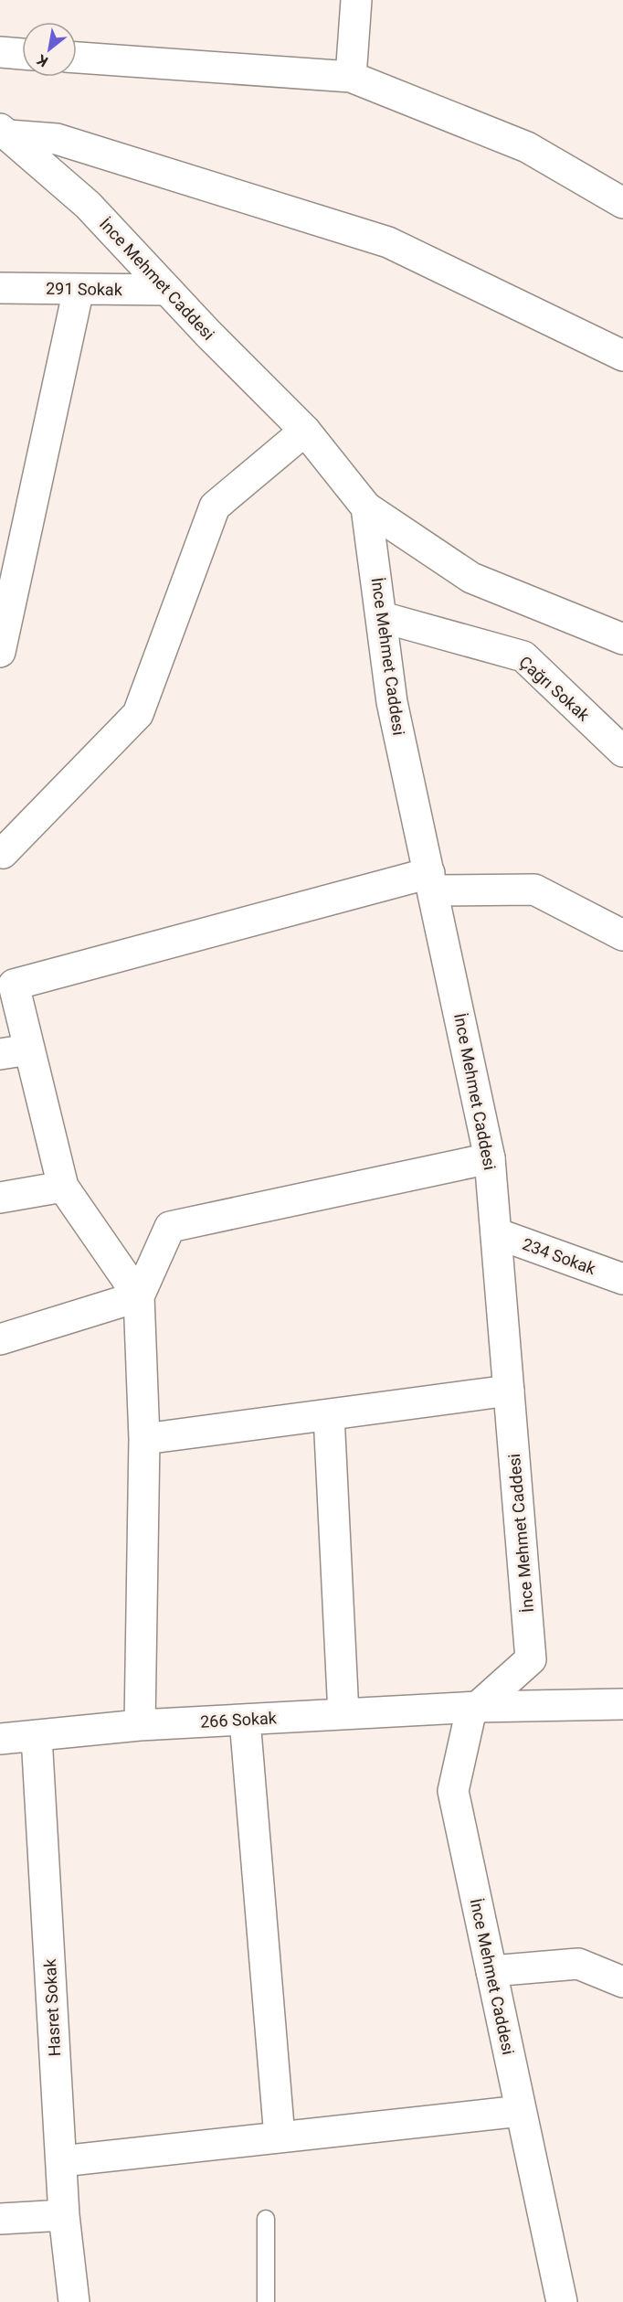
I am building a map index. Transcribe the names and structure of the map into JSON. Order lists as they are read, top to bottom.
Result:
{
  "streets": {
    "street": [
      "İnce Mehmet Caddesi",
      "291 Sokak",
      "Çağrı Sokak",
      "234 Sokak",
      "266 Sokak",
      "Hasret Sokak"
    ]
  },
  "crossings": [
    ["İnce Mehmet Caddesi", "291 Sokak"],
    ["İnce Mehmet Caddesi", "Çağrı Sokak"],
    ["İnce Mehmet Caddesi", "234 Sokak"],
    ["İnce Mehmet Caddesi", "266 Sokak"],
    ["266 Sokak", "Hasret Sokak"]
  ],
  "north": "bottom left"
}
